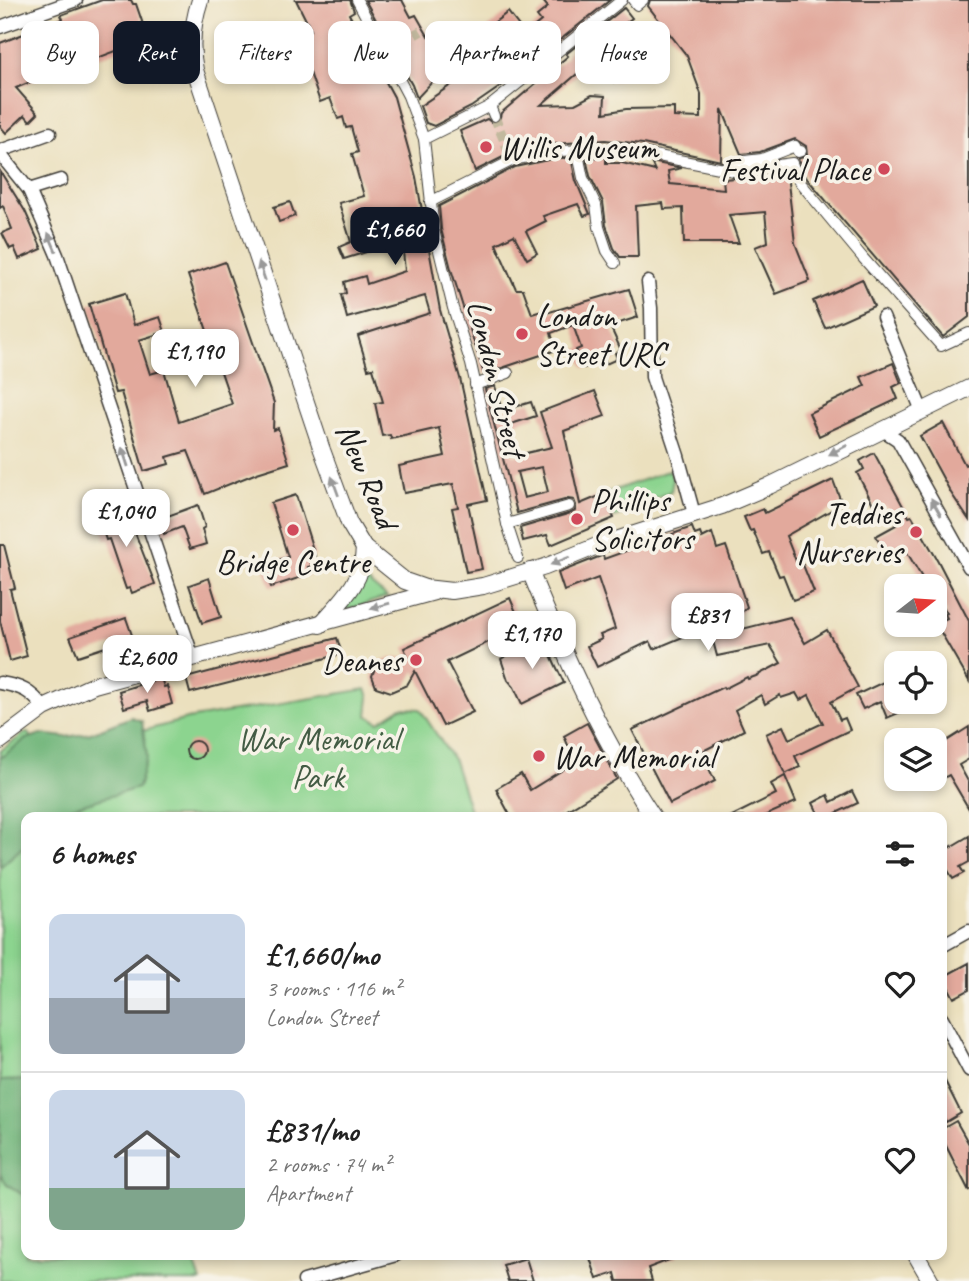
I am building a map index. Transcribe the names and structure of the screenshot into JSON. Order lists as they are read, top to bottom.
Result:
{
  "streets": {
    "street": ["London Street", "New Road"]
  },
  "parks": ["War Memorial Park"],
  "places": [
    "Willis Museum",
    "Festival Place",
    "London Street URC",
    "Phillips Solicitors",
    "Bridge Centre",
    "Teddies Nurseries",
    "Deanes",
    "War Memorial"
  ],
  "north": "right",
  "page": {
    "chip": [
      "Buy",
      "Rent",
      "Filters",
      "New",
      "Apartment",
      "House"
    ],
    "price": [
      "£1,660",
      "£1,190",
      "£1,040",
      "£831",
      "£1,170",
      "£2,600"
    ],
    "heading": "6 homes",
    "list": [
      {
        "name": "£1,660/mo",
        "note": "3 rooms · 116 m² · London Street"
      },
      {
        "name": "£831/mo",
        "note": "2 rooms · 74 m² · Apartment"
      }
    ]
  }
}
